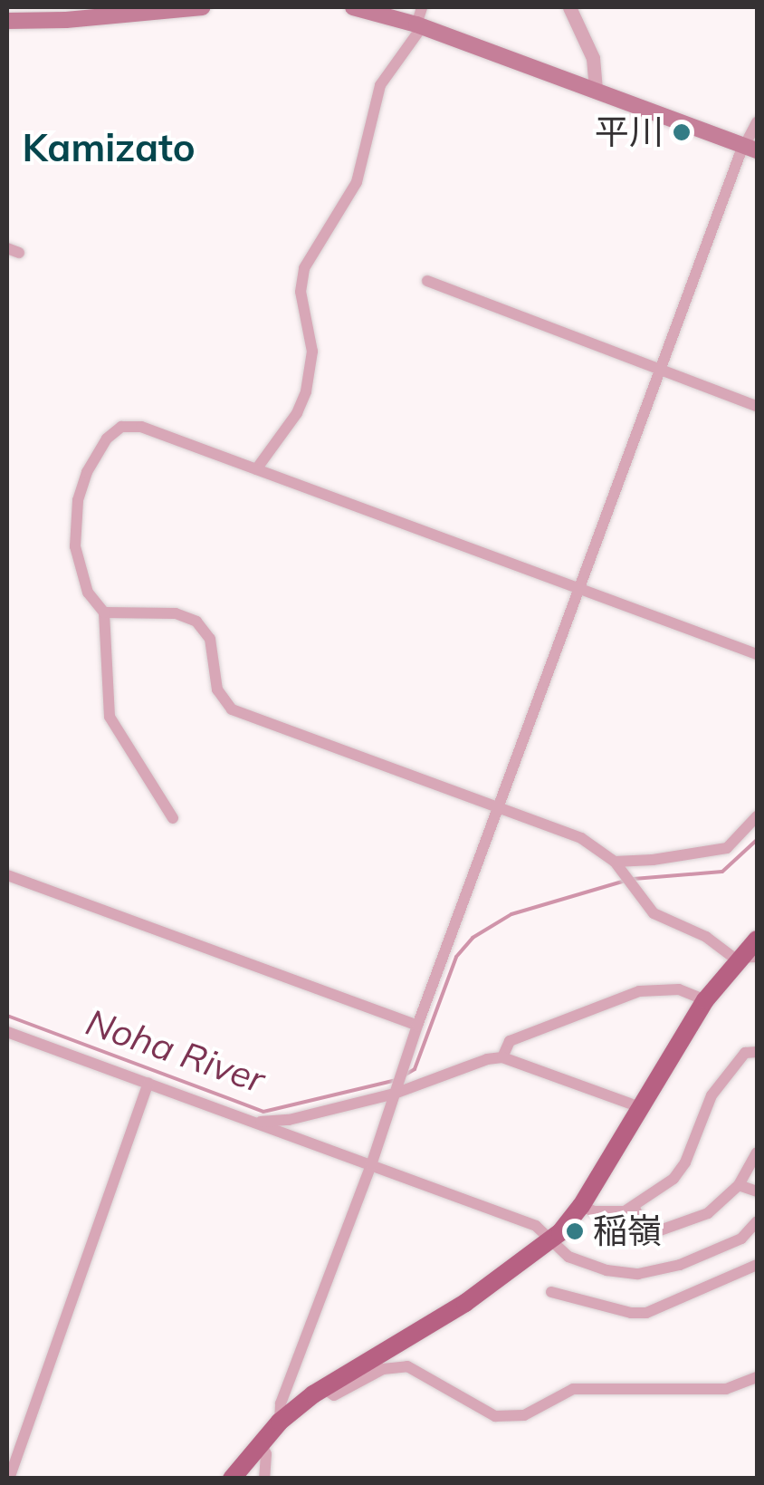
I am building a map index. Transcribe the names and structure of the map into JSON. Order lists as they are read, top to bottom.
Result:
{
  "districts": ["Kamizato"],
  "water": ["Noha River"],
  "places": ["平川", "稲嶺"]
}
